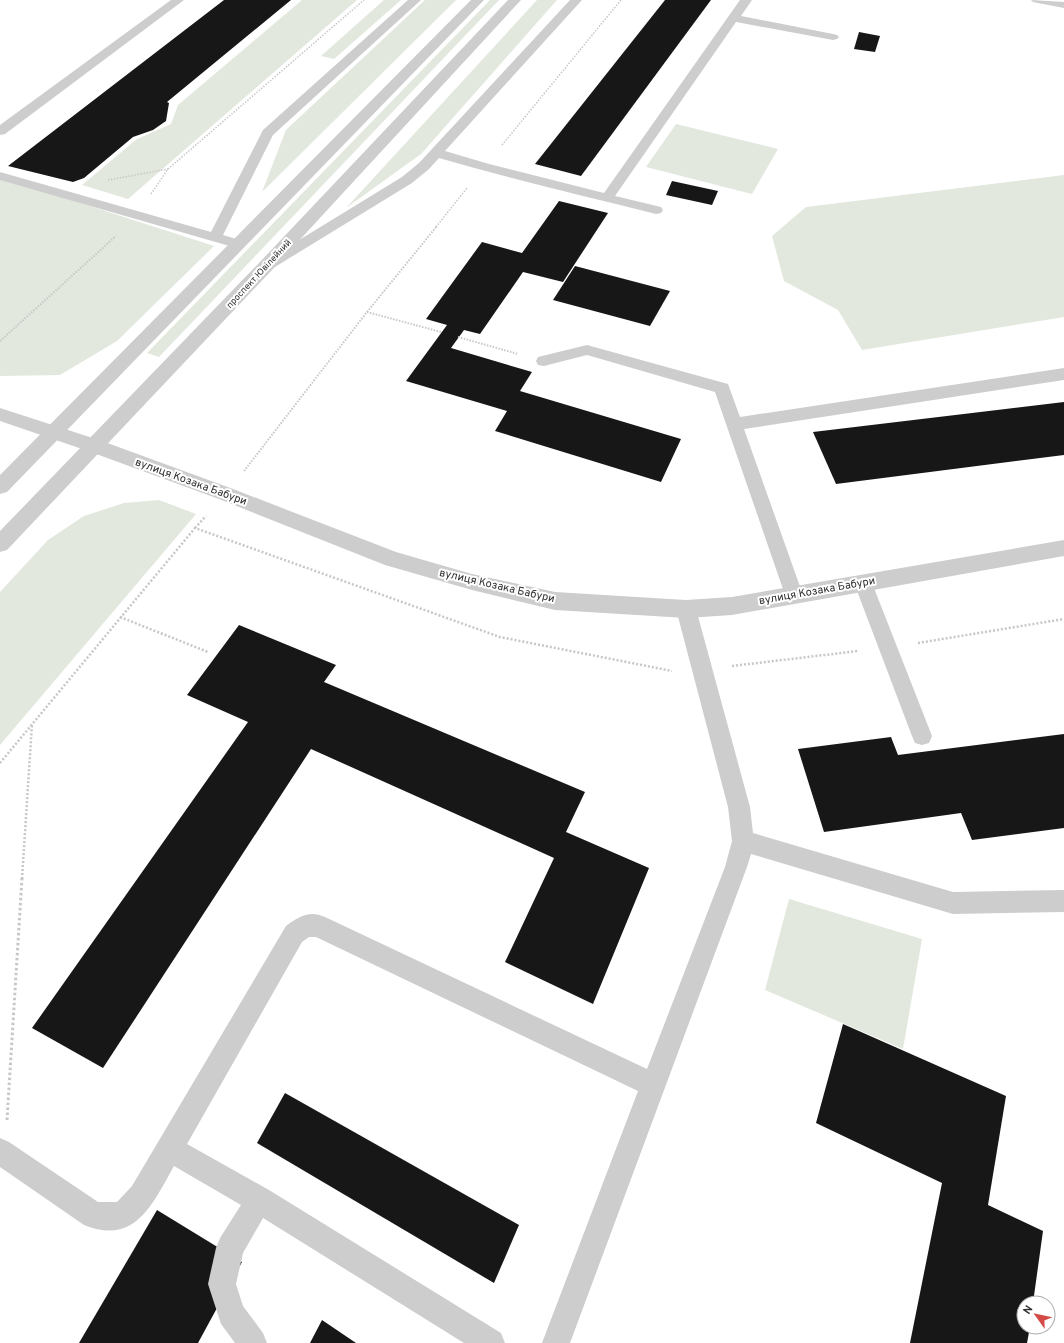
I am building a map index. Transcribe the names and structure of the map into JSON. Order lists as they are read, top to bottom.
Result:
{
  "streets": {
    "street": ["проспект Ювілейний", "вулиця Козака Бабури"]
  },
  "crossings": [
    ["проспект Ювілейний", "вулиця Козака Бабури"]
  ],
  "north": "top left"
}
